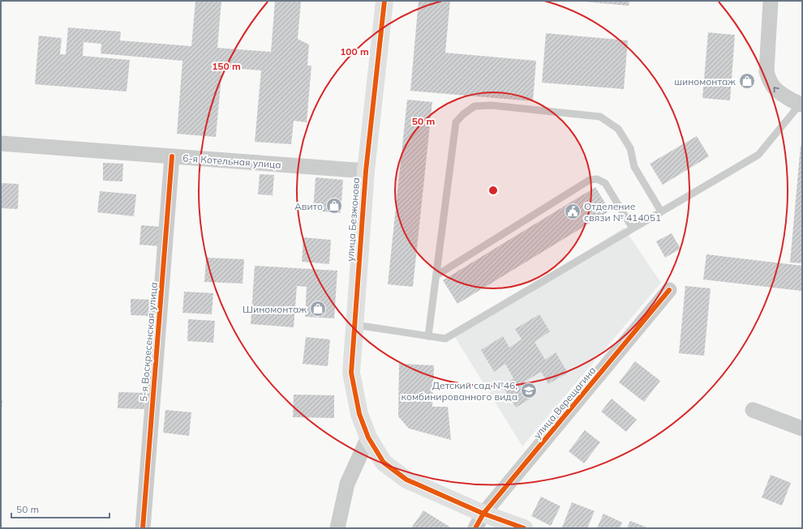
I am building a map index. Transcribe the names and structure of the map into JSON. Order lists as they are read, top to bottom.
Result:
{
  "streets": {
    "street": [
      "6-я Котельная улица",
      "улица Безжонова",
      "5-я Воскресенская улица",
      "улица Верещагина"
    ]
  },
  "crossings": [
    ["6-я Котельная улица", "улица Безжонова"],
    ["6-я Котельная улица", "5-я Воскресенская улица"],
    ["улица Безжонова", "улица Верещагина"]
  ],
  "places": {
    "shop": ["шиномонтаж", "Авито", "Шиномонтаж"],
    "public building": ["Отделение связи № 414051"],
    "school or university": ["Детский сад №46, комбинированного вида"]
  },
  "scale_bar": "50 m",
  "rings": ["100 m", "150 m", "50 m"]
}
